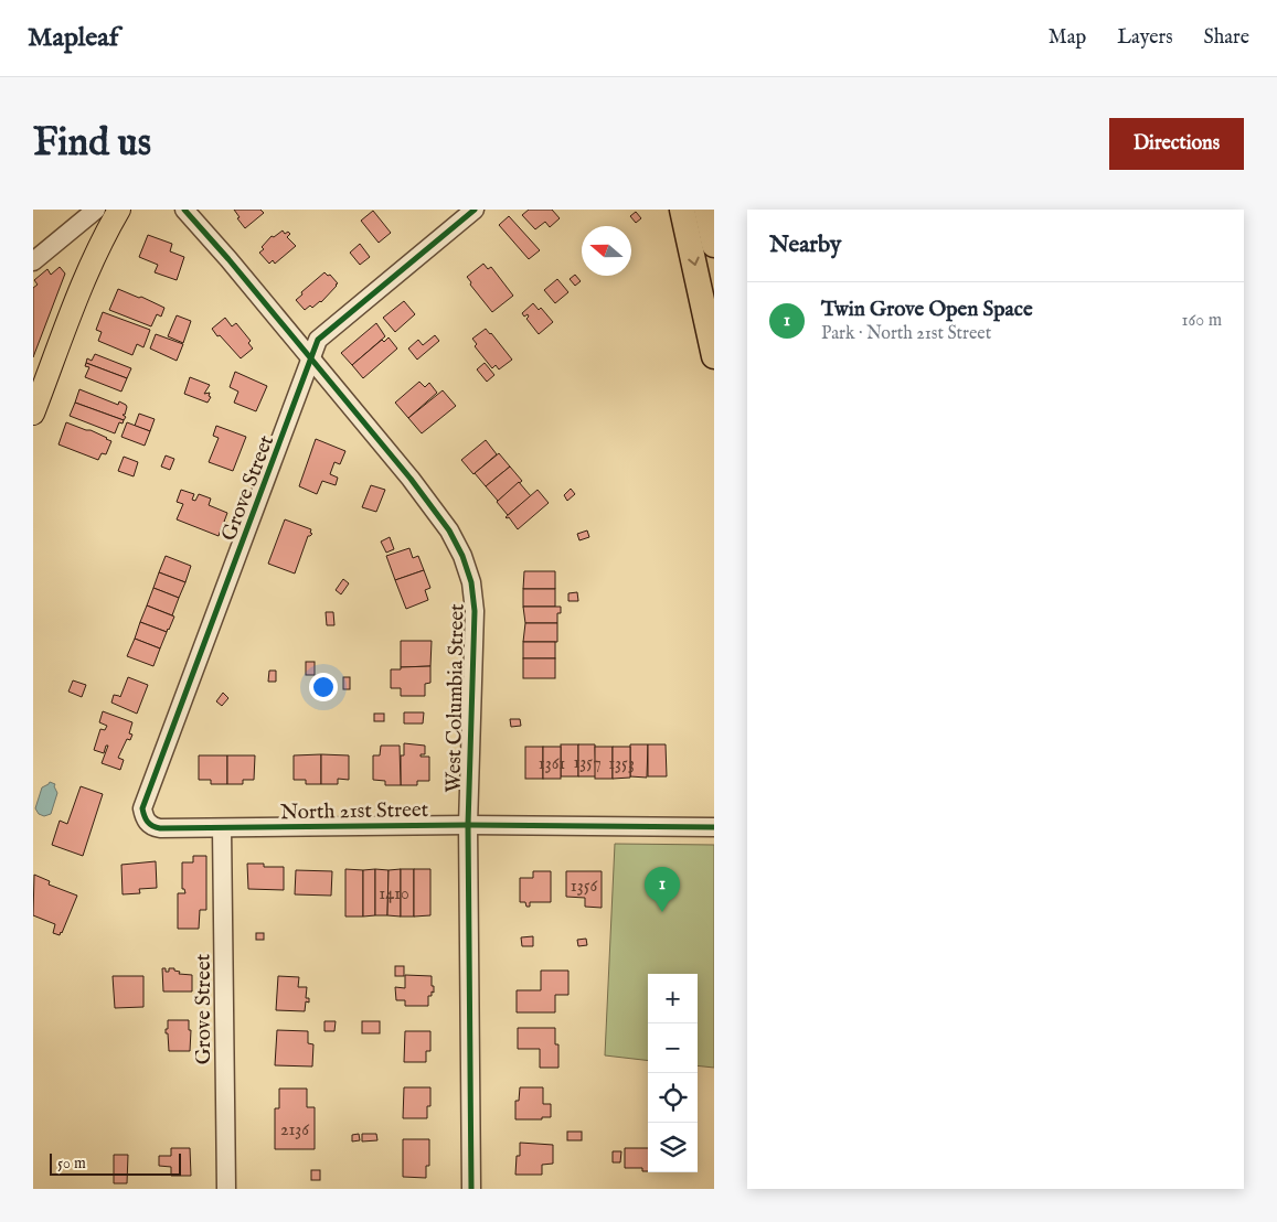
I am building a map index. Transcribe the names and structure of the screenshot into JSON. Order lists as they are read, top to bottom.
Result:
{
  "streets": {
    "street": ["Grove Street", "West Columbia Street", "North 21st Street"]
  },
  "crossings": [
    ["Grove Street", "West Columbia Street"],
    ["Grove Street", "North 21st Street"],
    ["West Columbia Street", "North 21st Street"]
  ],
  "house_numbers": [
    "1357",
    "1361",
    "1353",
    "1356",
    "1410",
    "2136"
  ],
  "scale_bar": "50 m",
  "north": "left",
  "page": {
    "header": "Mapleaf",
    "nav": ["Map", "Layers", "Share"],
    "buttons": "Directions",
    "title": "Find us",
    "heading": "Nearby",
    "list": [
      {
        "mark": "1",
        "name": "Twin Grove Open Space",
        "note": "Park · North 21st Street",
        "value": "160 m"
      }
    ],
    "pins": "1",
    "map_buttons": ["+", "−"],
    "scale": "50 m"
  }
}
